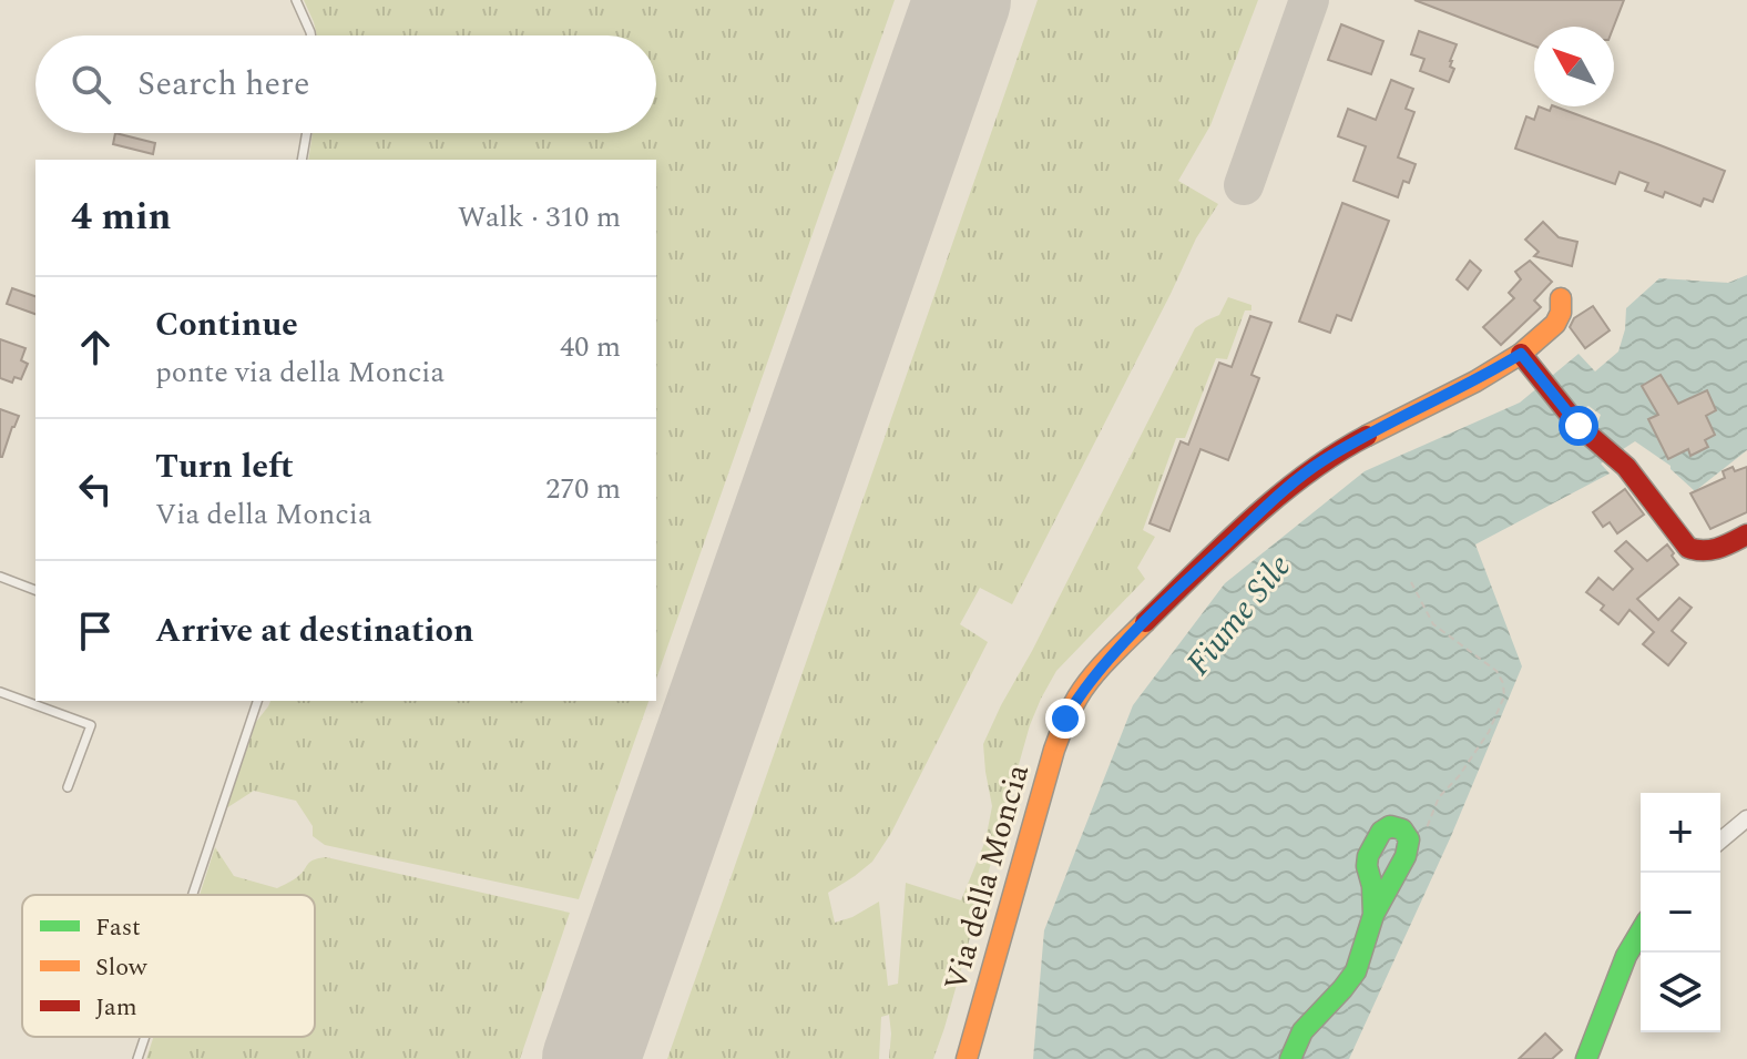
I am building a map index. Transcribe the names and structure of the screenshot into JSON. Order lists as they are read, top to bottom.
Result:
{
  "streets": {
    "street": ["Via della Moncia"]
  },
  "water": ["Fiume Sile"],
  "legend": ["Fast", "Slow", "Jam"],
  "north": "top left",
  "page": {
    "search": "Search here",
    "heading": ["4 min", "Walk · 310 m"],
    "list": [
      ["Continue", "ponte via della Moncia", "40 m"],
      ["Turn left", "Via della Moncia", "270 m"],
      "Arrive at destination"
    ],
    "map_buttons": ["+", "−"]
  }
}
